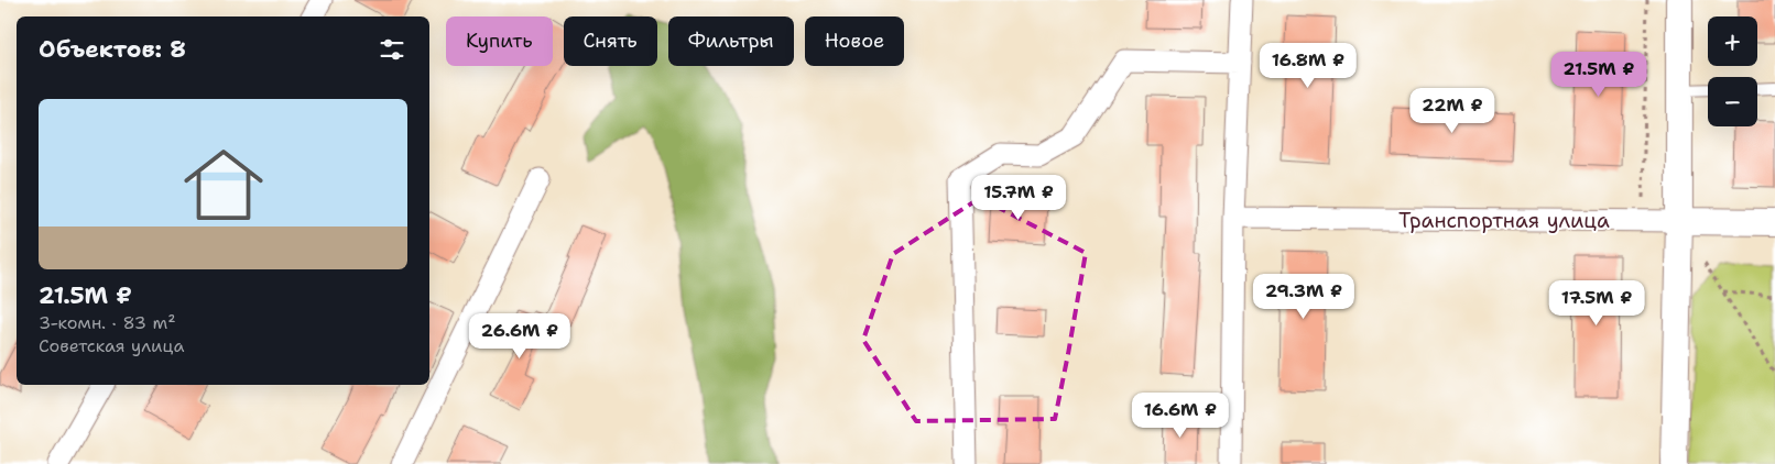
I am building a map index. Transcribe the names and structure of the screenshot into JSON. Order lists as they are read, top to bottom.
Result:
{
  "streets": {
    "street": ["Транспортная улица"]
  },
  "page": {
    "map_buttons": ["+", "−"],
    "chip": [
      "Купить",
      "Снять",
      "Фильтры",
      "Новое"
    ],
    "heading": "Объектов: 8",
    "price": [
      "16.8M ₽",
      "21.5M ₽",
      "22M ₽",
      "15.7M ₽",
      "29.3M ₽",
      "17.5M ₽",
      "26.6M ₽",
      "16.6M ₽"
    ],
    "list": [
      {
        "name": "21.5M ₽",
        "note": "3-комн. · 83 m² · Советская улица"
      }
    ]
  }
}
